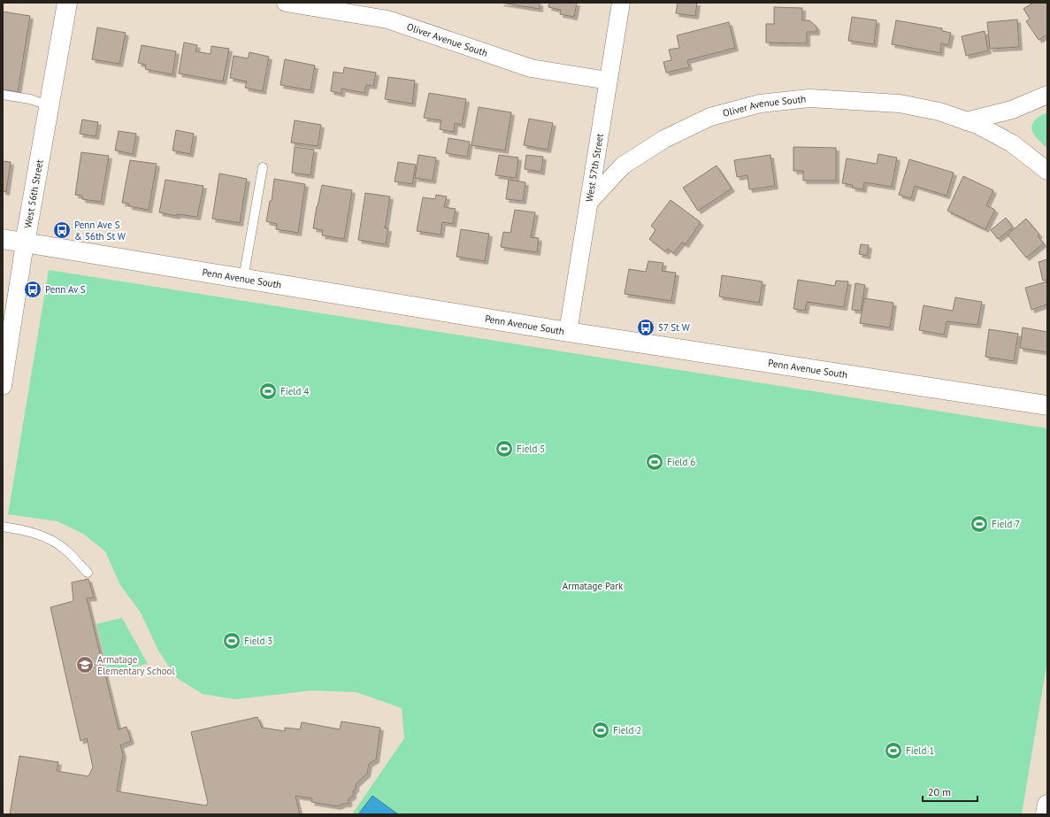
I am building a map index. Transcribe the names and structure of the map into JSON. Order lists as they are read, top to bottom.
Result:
{
  "streets": {
    "main road": ["West 56th Street", "Penn Avenue South"],
    "street": ["Oliver Avenue South", "West 57th Street"]
  },
  "crossings": [
    ["Oliver Avenue South", "West 57th Street"],
    ["West 57th Street", "Penn Avenue South"],
    ["West 56th Street", "Penn Avenue South"]
  ],
  "parks": ["Armatage Park"],
  "places": {
    "bus stop": ["Penn Ave S & 56th St W", "Penn Av S", "57 St W"],
    "sports": [
      "Field 4",
      "Field 5",
      "Field 6",
      "Field 7",
      "Field 3",
      "Field 2",
      "Field 1"
    ],
    "school or university": ["Armatage Elementary School"]
  },
  "scale_bar": "20 m"
}
